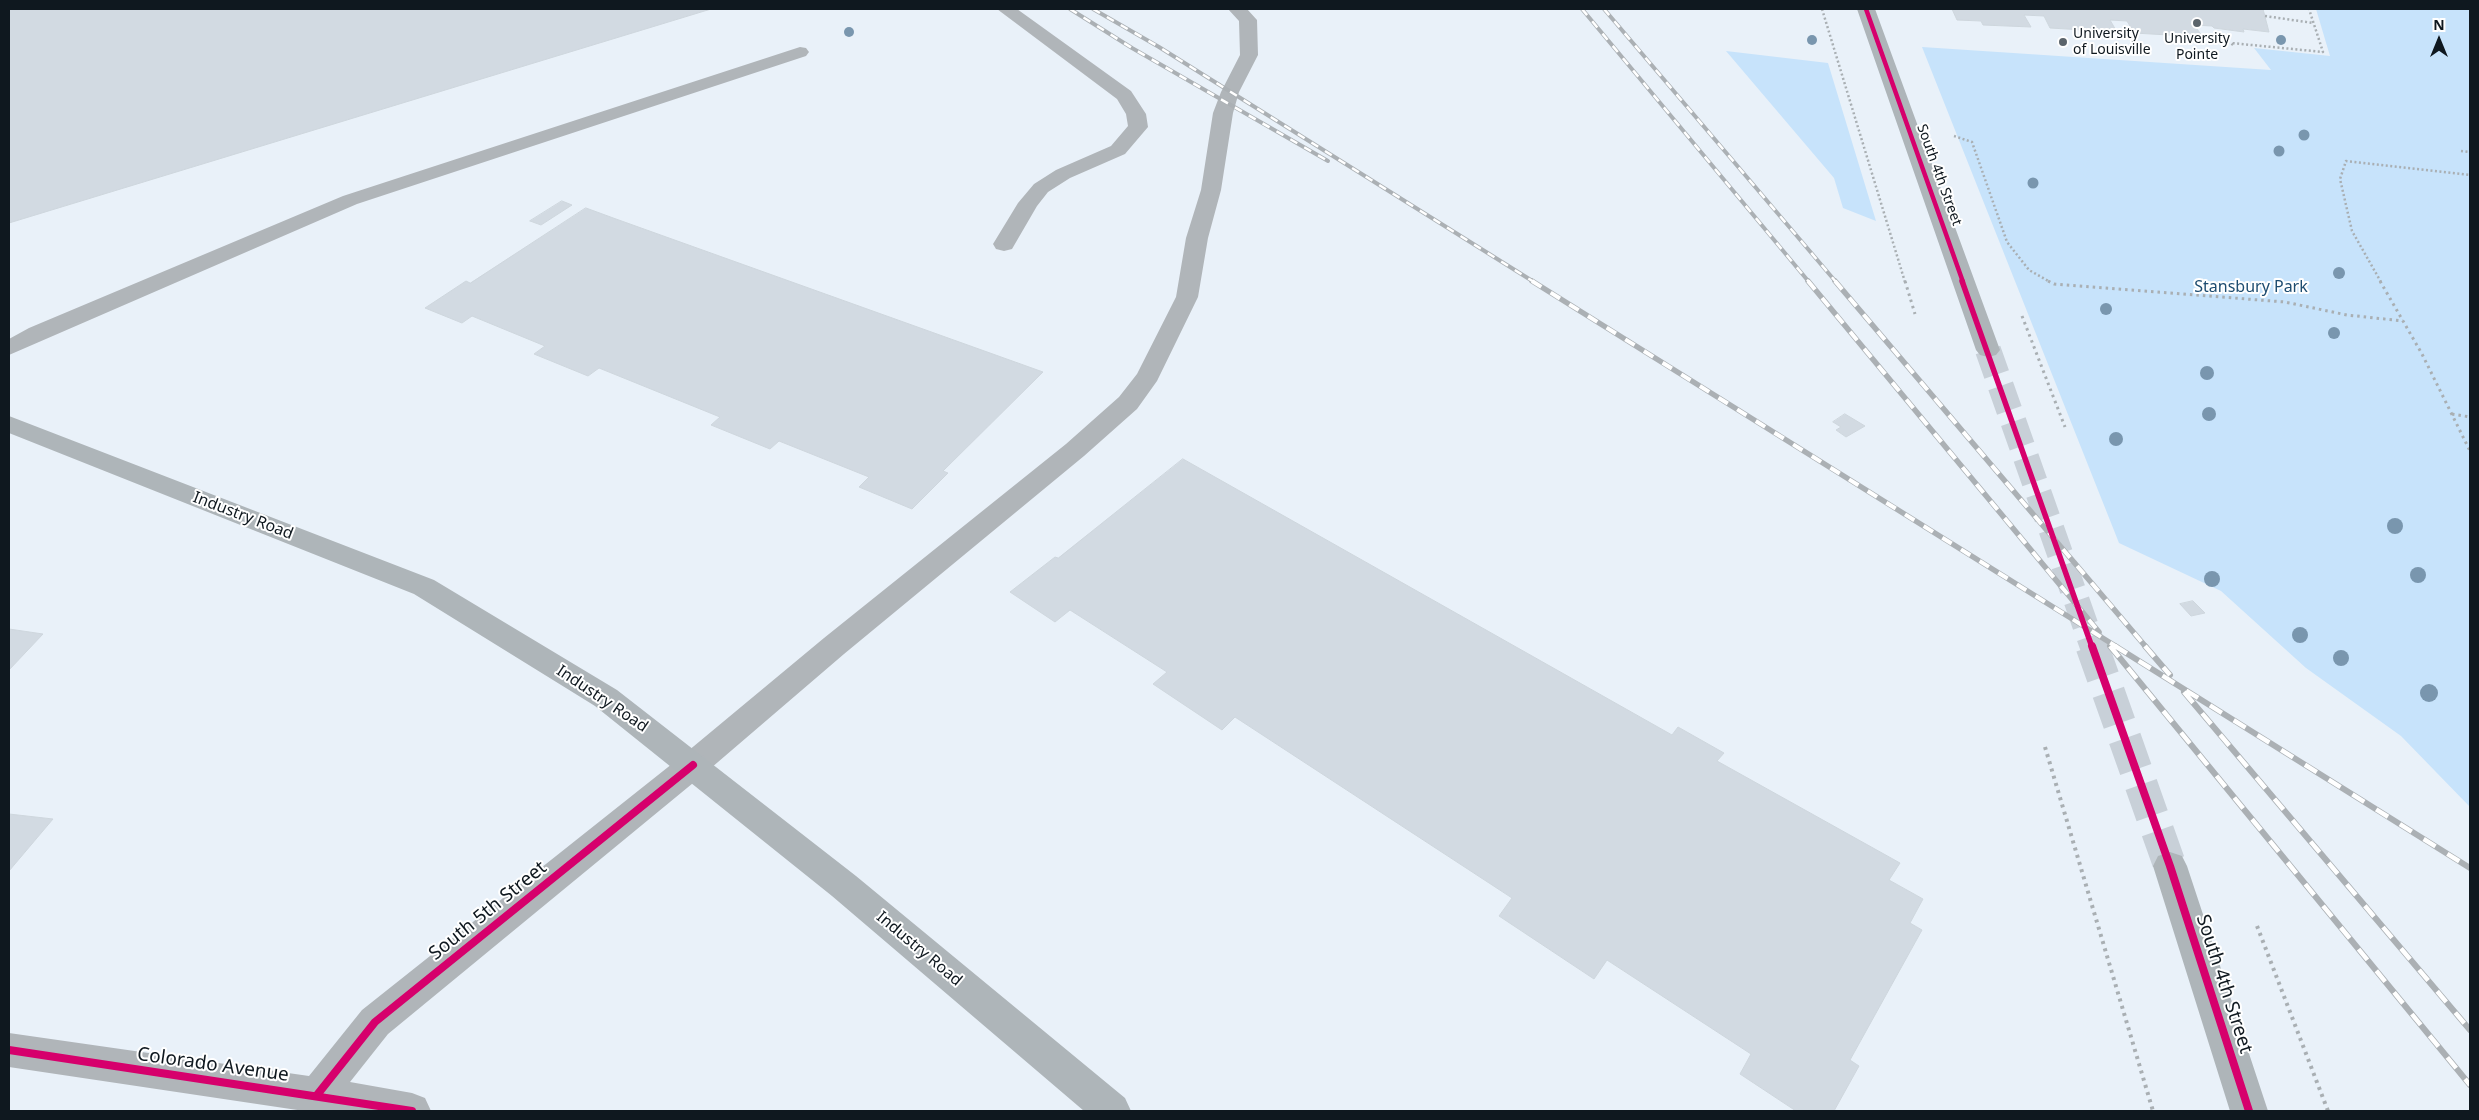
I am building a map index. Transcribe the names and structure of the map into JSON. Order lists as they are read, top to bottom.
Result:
{
  "streets": {
    "main road": ["South 4th Street", "Industry Road"],
    "street": ["South 5th Street", "Colorado Avenue"]
  },
  "crossings": [
    ["Industry Road", "South 5th Street"],
    ["South 5th Street", "Colorado Avenue"]
  ],
  "parks": ["Stansbury Park"],
  "places": ["University Pointe", "University of Louisville"],
  "north": "top"
}
